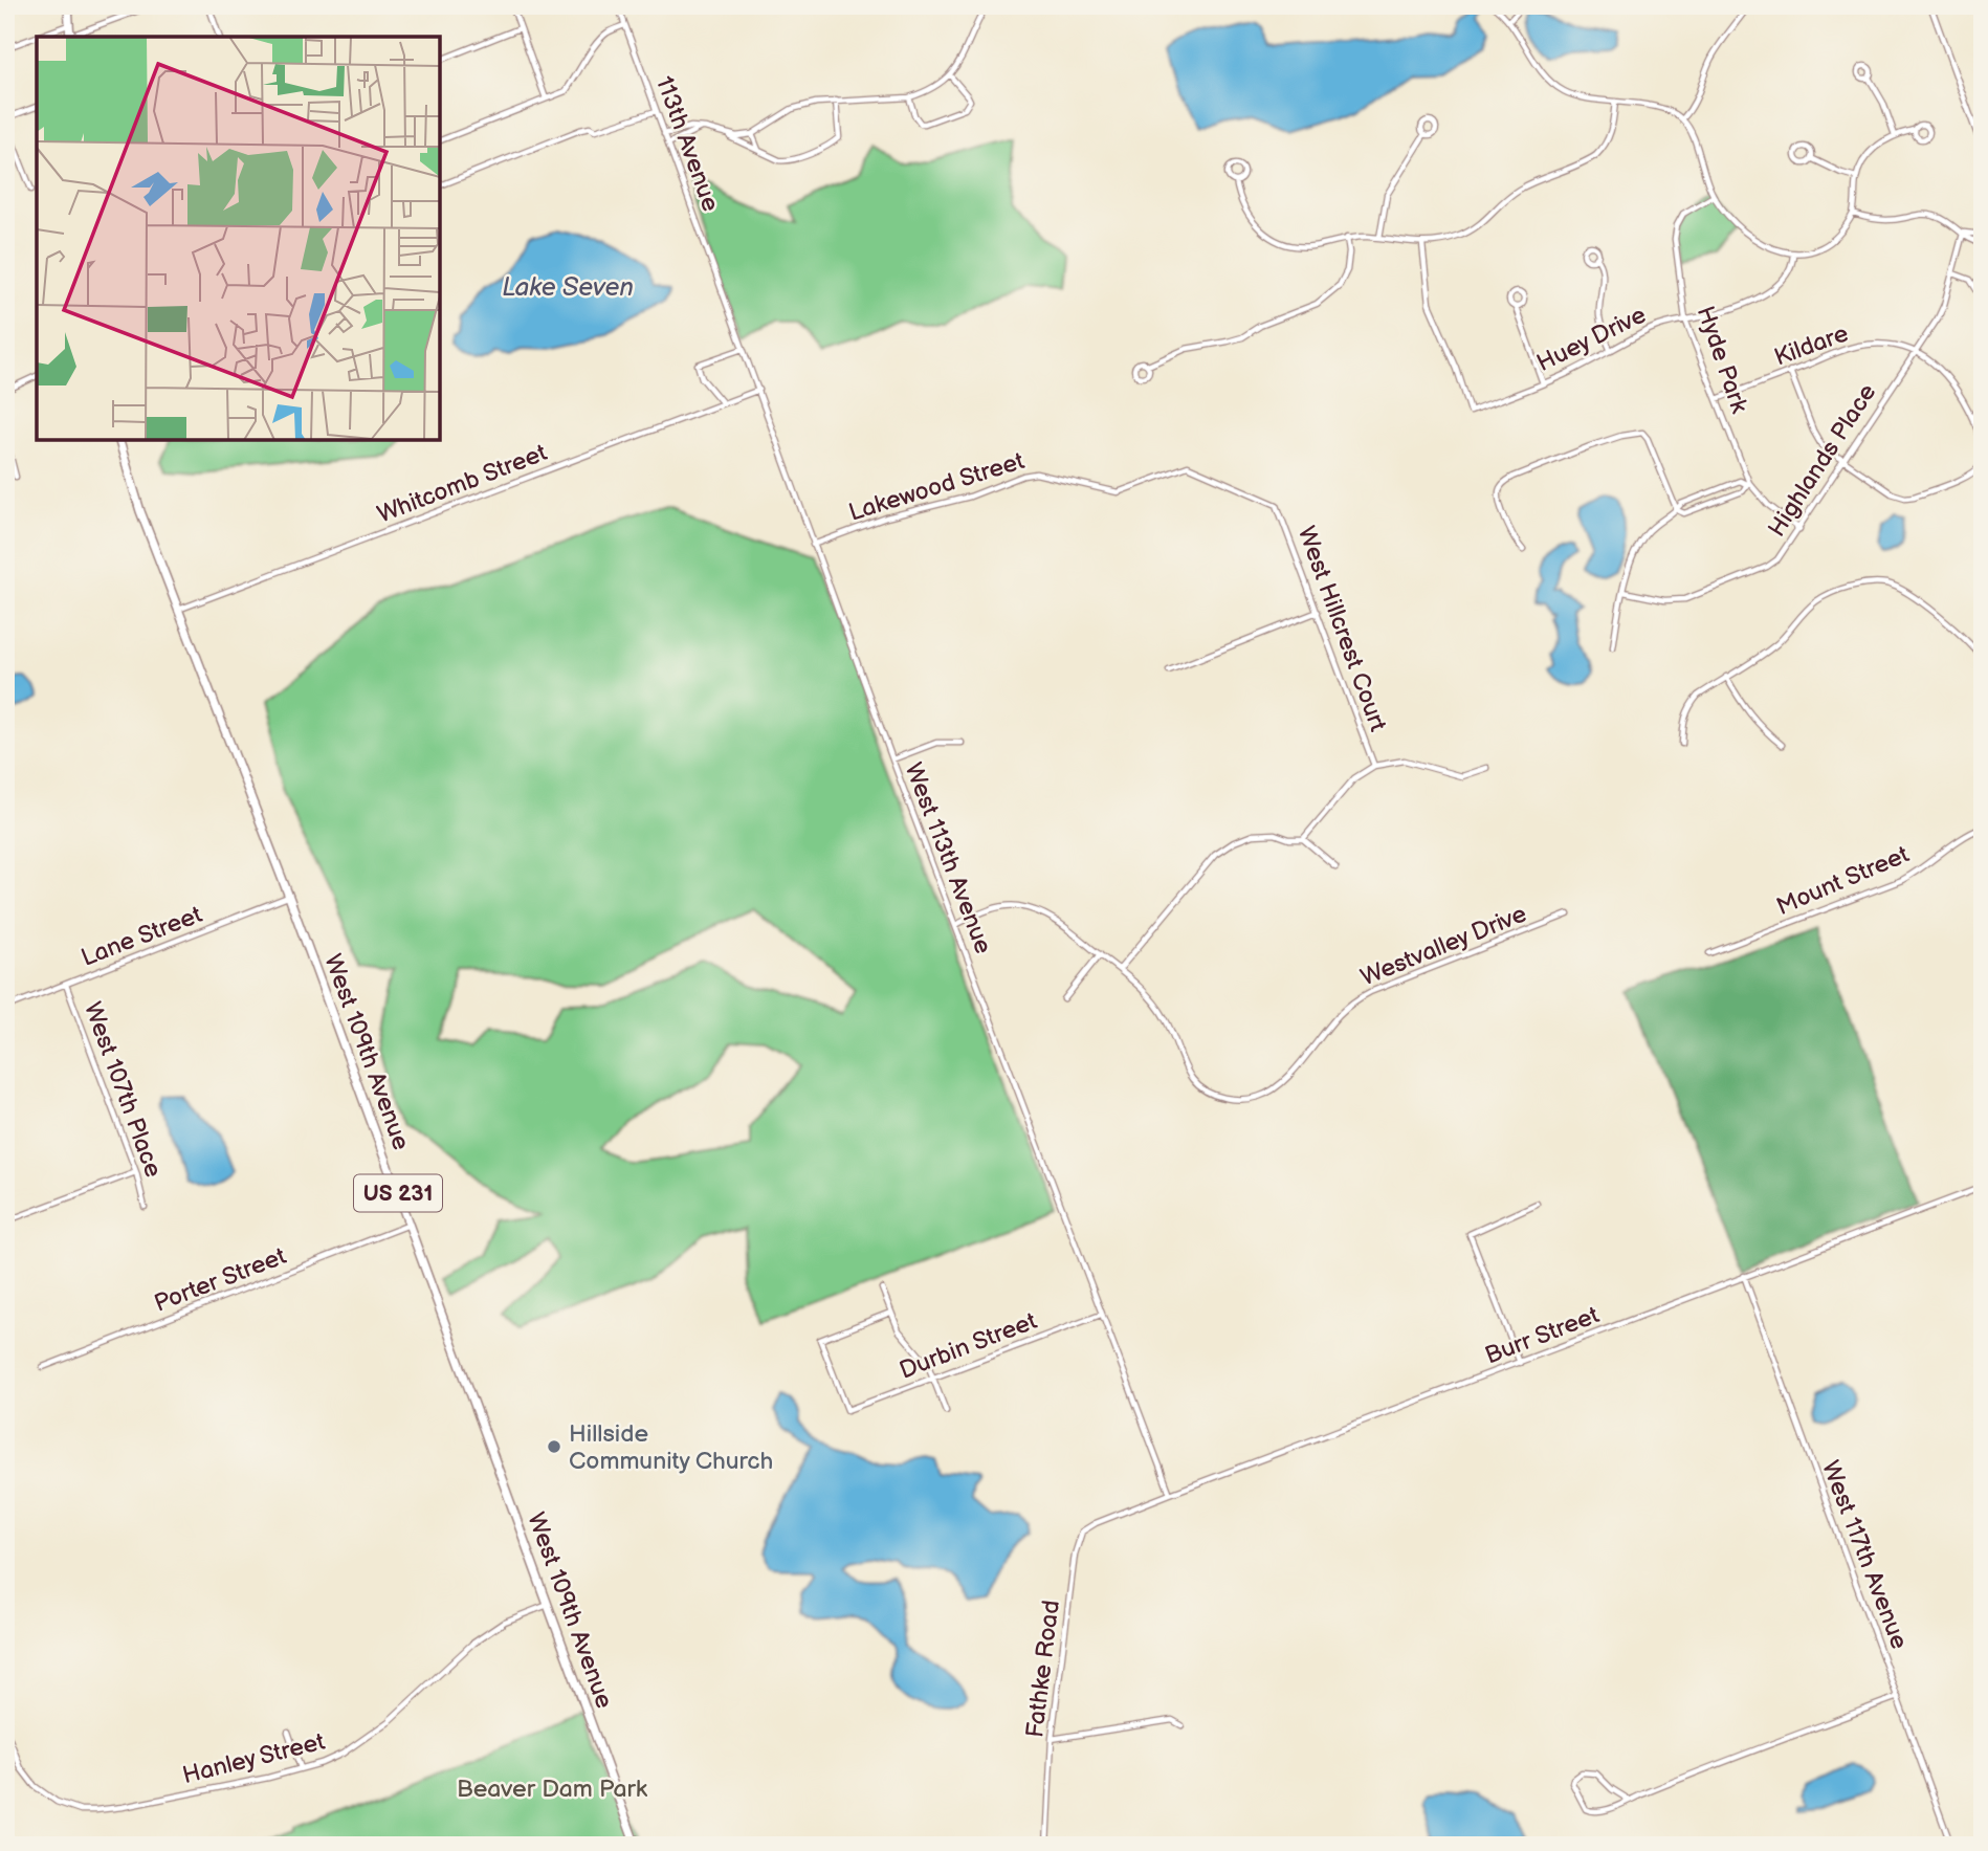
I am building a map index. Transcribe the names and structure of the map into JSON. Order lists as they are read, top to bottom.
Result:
{
  "streets": {
    "main road": ["West 109th Avenue", "US 231"],
    "street": [
      "113th Avenue",
      "Huey Drive",
      "Kildare",
      "Hyde Park",
      "Highlands Place",
      "Whitcomb Street",
      "Lakewood Street",
      "West Hillcrest Court",
      "West 113th Avenue",
      "Mount Street",
      "Lane Street",
      "Westvalley Drive",
      "West 107th Place",
      "Porter Street",
      "Burr Street",
      "Durbin Street",
      "West 117th Avenue",
      "Fathke Road",
      "Hanley Street"
    ]
  },
  "crossings": [
    ["113th Avenue", "West 113th Avenue"],
    ["Huey Drive", "Hyde Park"],
    ["Kildare", "Hyde Park"],
    ["Kildare", "Highlands Place"],
    ["Hyde Park", "Highlands Place"],
    ["Whitcomb Street", "West 113th Avenue"],
    ["Whitcomb Street", "West 109th Avenue"],
    ["Lakewood Street", "West Hillcrest Court"],
    ["Lakewood Street", "West 113th Avenue"],
    ["West 113th Avenue", "Westvalley Drive"],
    ["West 113th Avenue", "Burr Street"],
    ["West 113th Avenue", "Durbin Street"],
    ["Lane Street", "West 109th Avenue"],
    ["Lane Street", "West 107th Place"],
    ["West 109th Avenue", "Porter Street"],
    ["West 109th Avenue", "Hanley Street"],
    ["Burr Street", "West 117th Avenue"],
    ["Burr Street", "Fathke Road"]
  ],
  "water": ["Lake Seven"],
  "parks": ["Beaver Dam Park"],
  "places": ["Hillside Community Church"]
}
